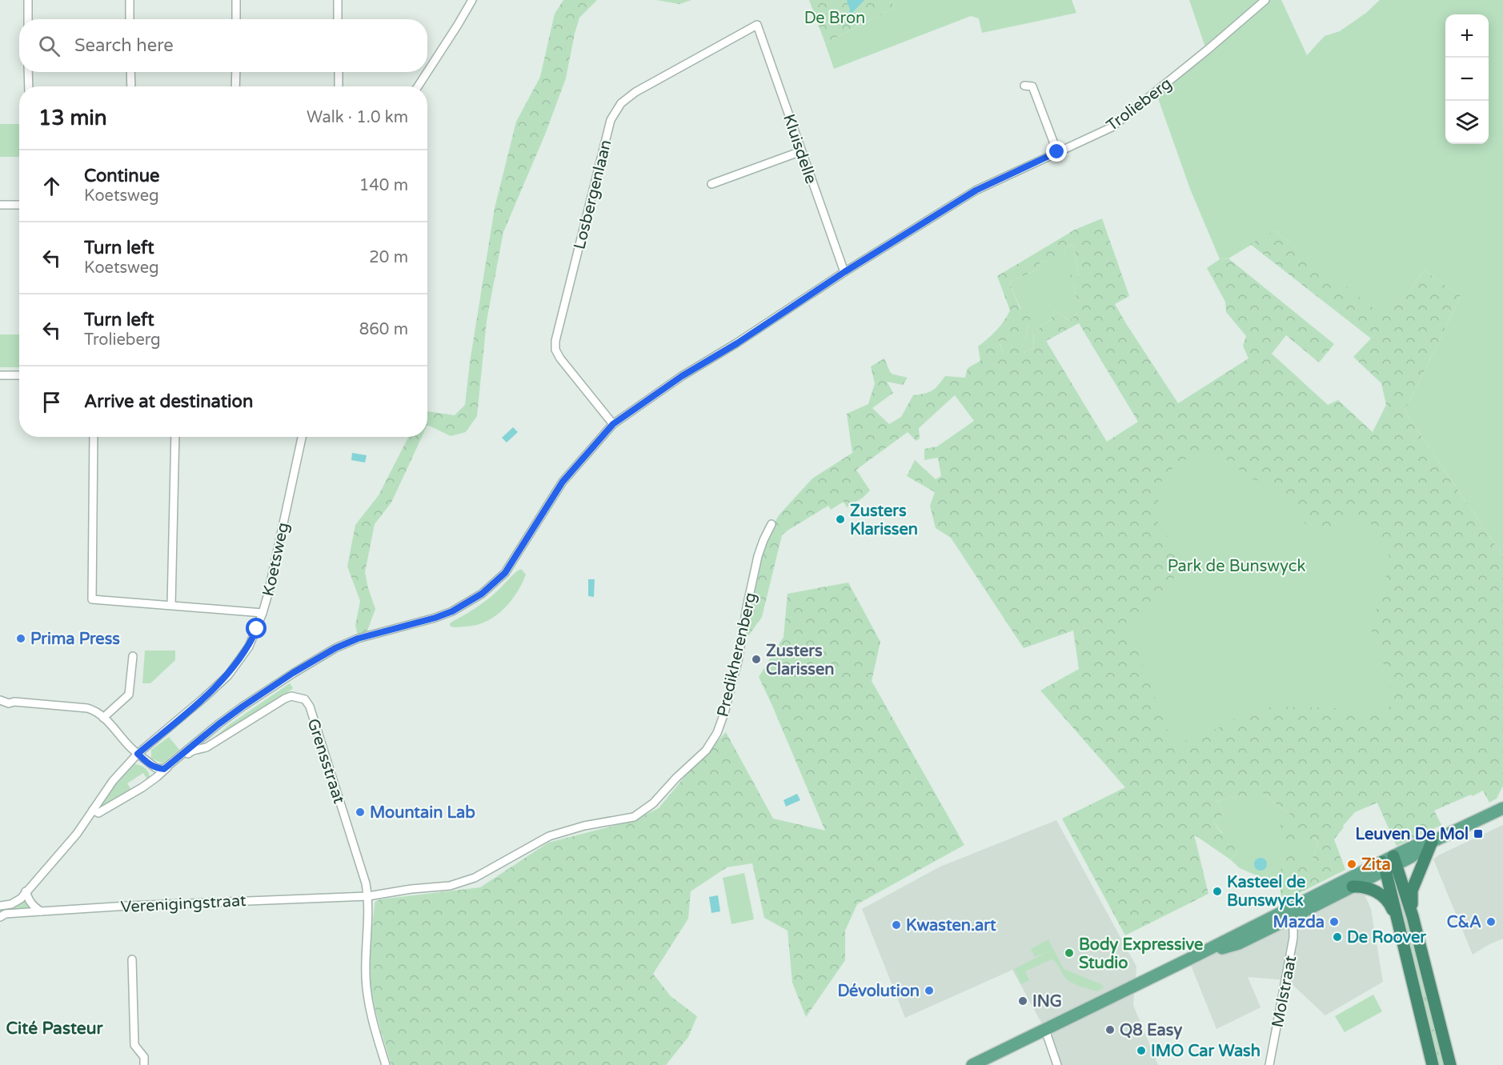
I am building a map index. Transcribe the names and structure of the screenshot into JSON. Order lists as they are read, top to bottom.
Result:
{
  "streets": {
    "street": [
      "Trolieberg",
      "Kluisdelle",
      "Losbergenlaan",
      "Koetsweg",
      "Predikherenberg",
      "Grensstraat",
      "Verenigingstraat",
      "Molstraat"
    ]
  },
  "crossings": [
    ["Trolieberg", "Kluisdelle"],
    ["Trolieberg", "Losbergenlaan"],
    ["Trolieberg", "Grensstraat"],
    ["Kluisdelle", "Losbergenlaan"],
    ["Koetsweg", "Grensstraat"],
    ["Predikherenberg", "Grensstraat"],
    ["Predikherenberg", "Verenigingstraat"],
    ["Grensstraat", "Verenigingstraat"]
  ],
  "districts": ["Cité Pasteur"],
  "parks": ["De Bron", "Park de Bunswyck"],
  "places": {
    "other": [
      "Zusters Klarissen",
      "Prima Press",
      "Zusters Clarissen",
      "Mountain Lab",
      "Zita",
      "Kasteel de Bunswyck",
      "Mazda",
      "C&A",
      "Kwasten.art",
      "De Roover",
      "Body Expressive Studio",
      "Dévolution",
      "ING",
      "Q8 Easy",
      "IMO Car Wash"
    ],
    "transit": ["Leuven De Mol"]
  },
  "page": {
    "map_buttons": ["+", "−"],
    "search": "Search here",
    "heading": ["13 min", "Walk · 1.0 km"],
    "list": [
      ["Continue", "Koetsweg", "140 m"],
      ["Turn left", "Koetsweg", "20 m"],
      ["Turn left", "Trolieberg", "860 m"],
      "Arrive at destination"
    ]
  }
}
